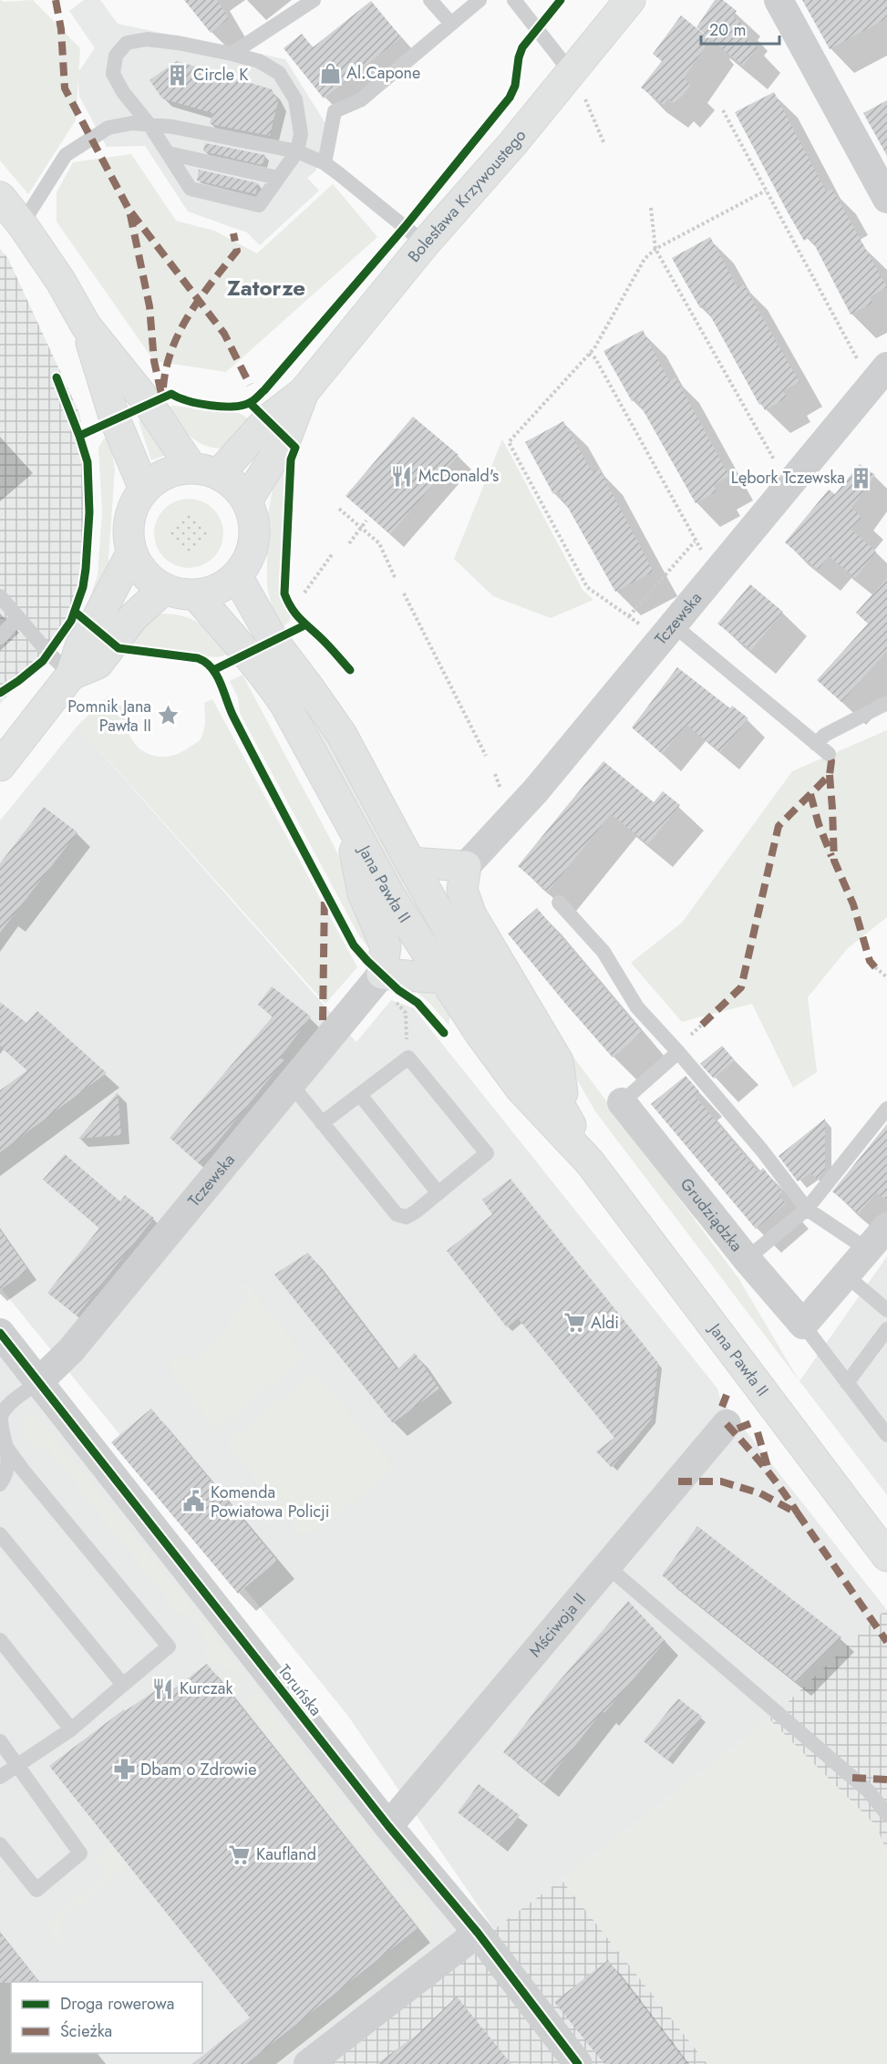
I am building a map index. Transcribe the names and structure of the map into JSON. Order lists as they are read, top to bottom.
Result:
{
  "streets": {
    "main road": ["Bolesława Krzywoustego", "Jana Pawła II"],
    "street": [
      "Tczewska",
      "Grudziądzka",
      "Mściwoja II",
      "Toruńska"
    ]
  },
  "crossings": [
    ["Bolesława Krzywoustego", "Jana Pawła II"],
    ["Tczewska", "Toruńska"],
    ["Mściwoja II", "Toruńska"]
  ],
  "districts": ["Zatorze"],
  "places": {
    "shop": ["Al.Capone"],
    "building": ["Circle K", "Lębork Tczewska"],
    "restaurant": ["McDonald's", "Kurczak"],
    "place": ["Pomnik Jana Pawła II"],
    "supermarket": ["Aldi", "Kaufland"],
    "public building": ["Komenda Powiatowa Policji"],
    "pharmacy": ["Dbam o Zdrowie"]
  },
  "legend": ["Droga rowerowa", "Ścieżka"],
  "scale_bar": "20 m"
}
